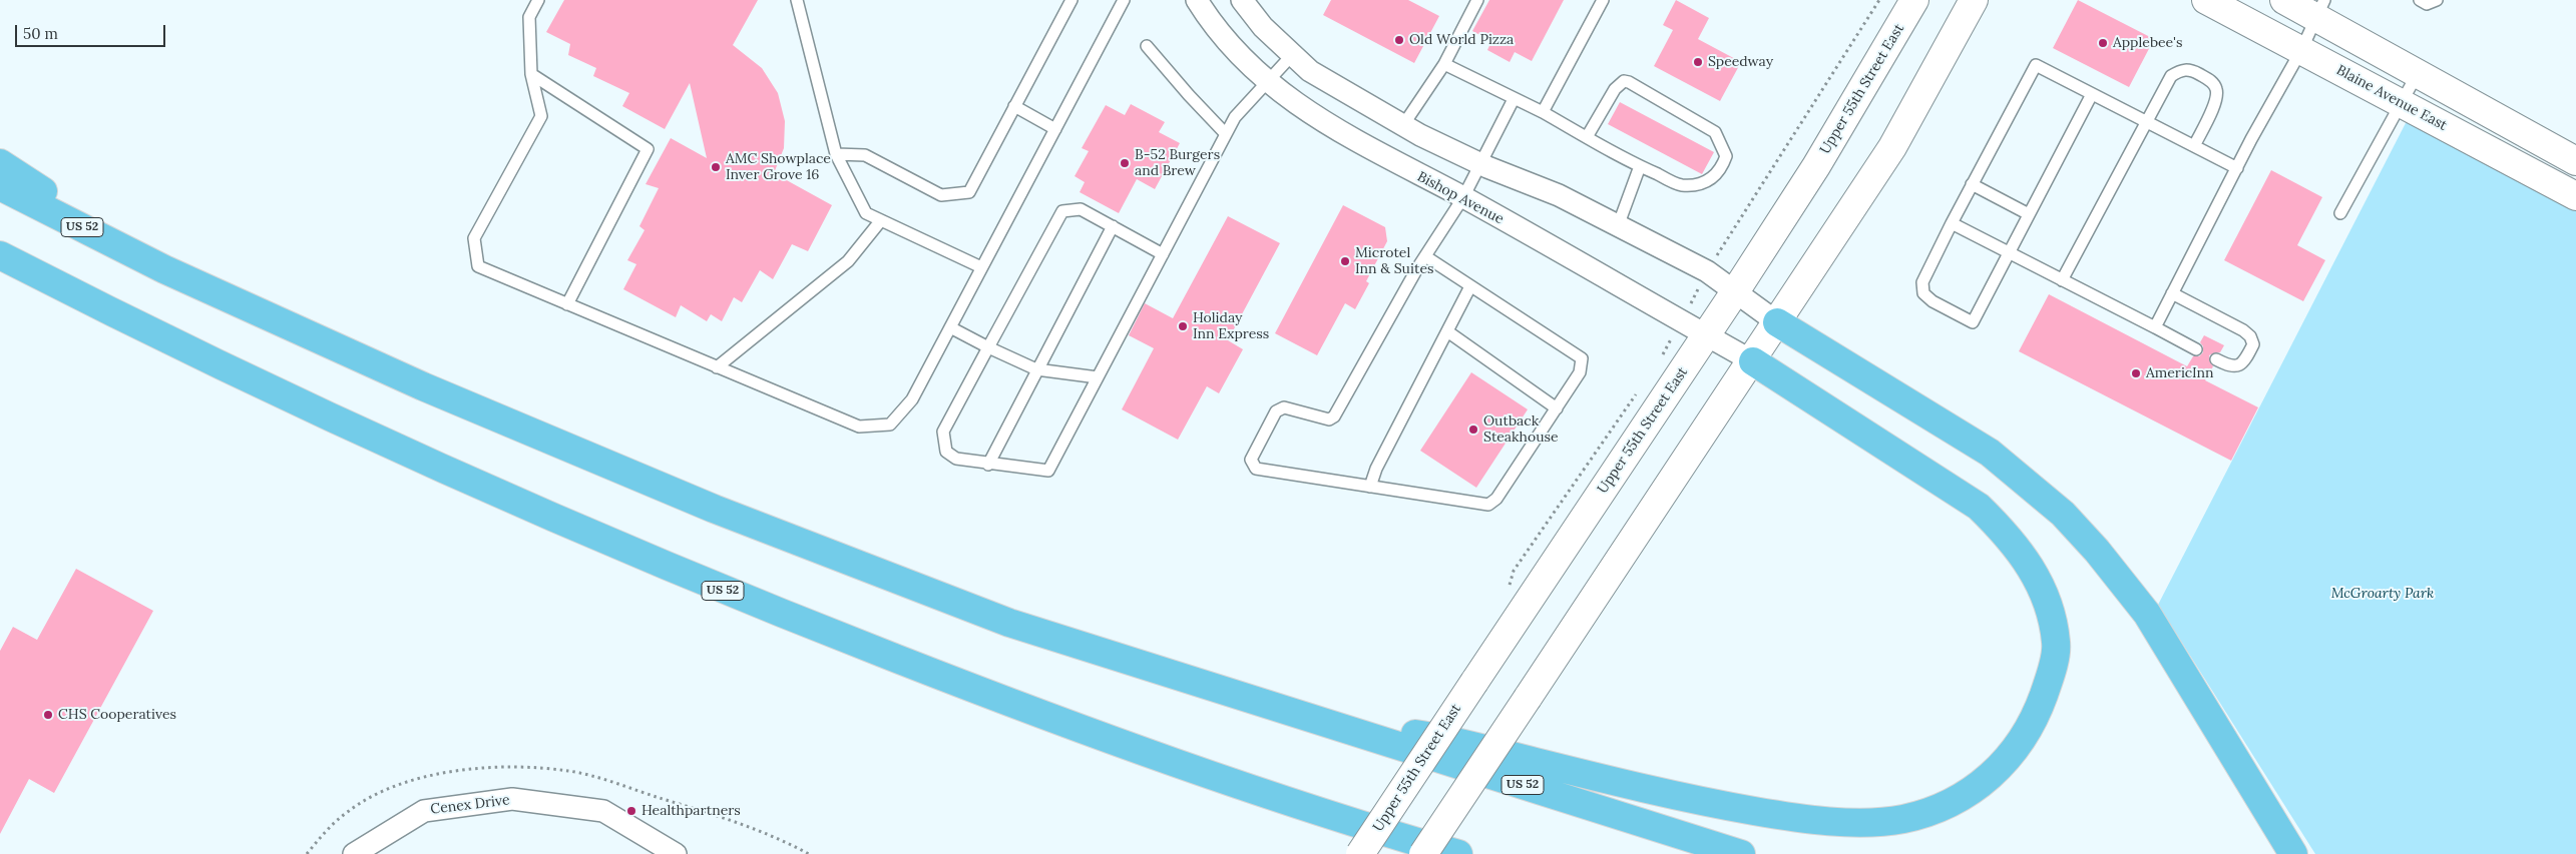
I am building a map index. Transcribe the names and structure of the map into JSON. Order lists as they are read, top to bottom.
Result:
{
  "streets": {
    "highway": ["US 52"],
    "street": [
      "Upper 55th Street East",
      "Blaine Avenue East",
      "Bishop Avenue",
      "Cenex Drive"
    ]
  },
  "crossings": [
    ["Upper 55th Street East", "Bishop Avenue"]
  ],
  "parks": ["McGroarty Park"],
  "places": [
    "Old World Pizza",
    "Applebee's",
    "Speedway",
    "B-52 Burgers and Brew",
    "AMC Showplace Inver Grove 16",
    "Microtel Inn & Suites",
    "Holiday Inn Express",
    "AmericInn",
    "Outback Steakhouse",
    "CHS Cooperatives",
    "Healthpartners"
  ],
  "scale_bar": "50 m"
}
